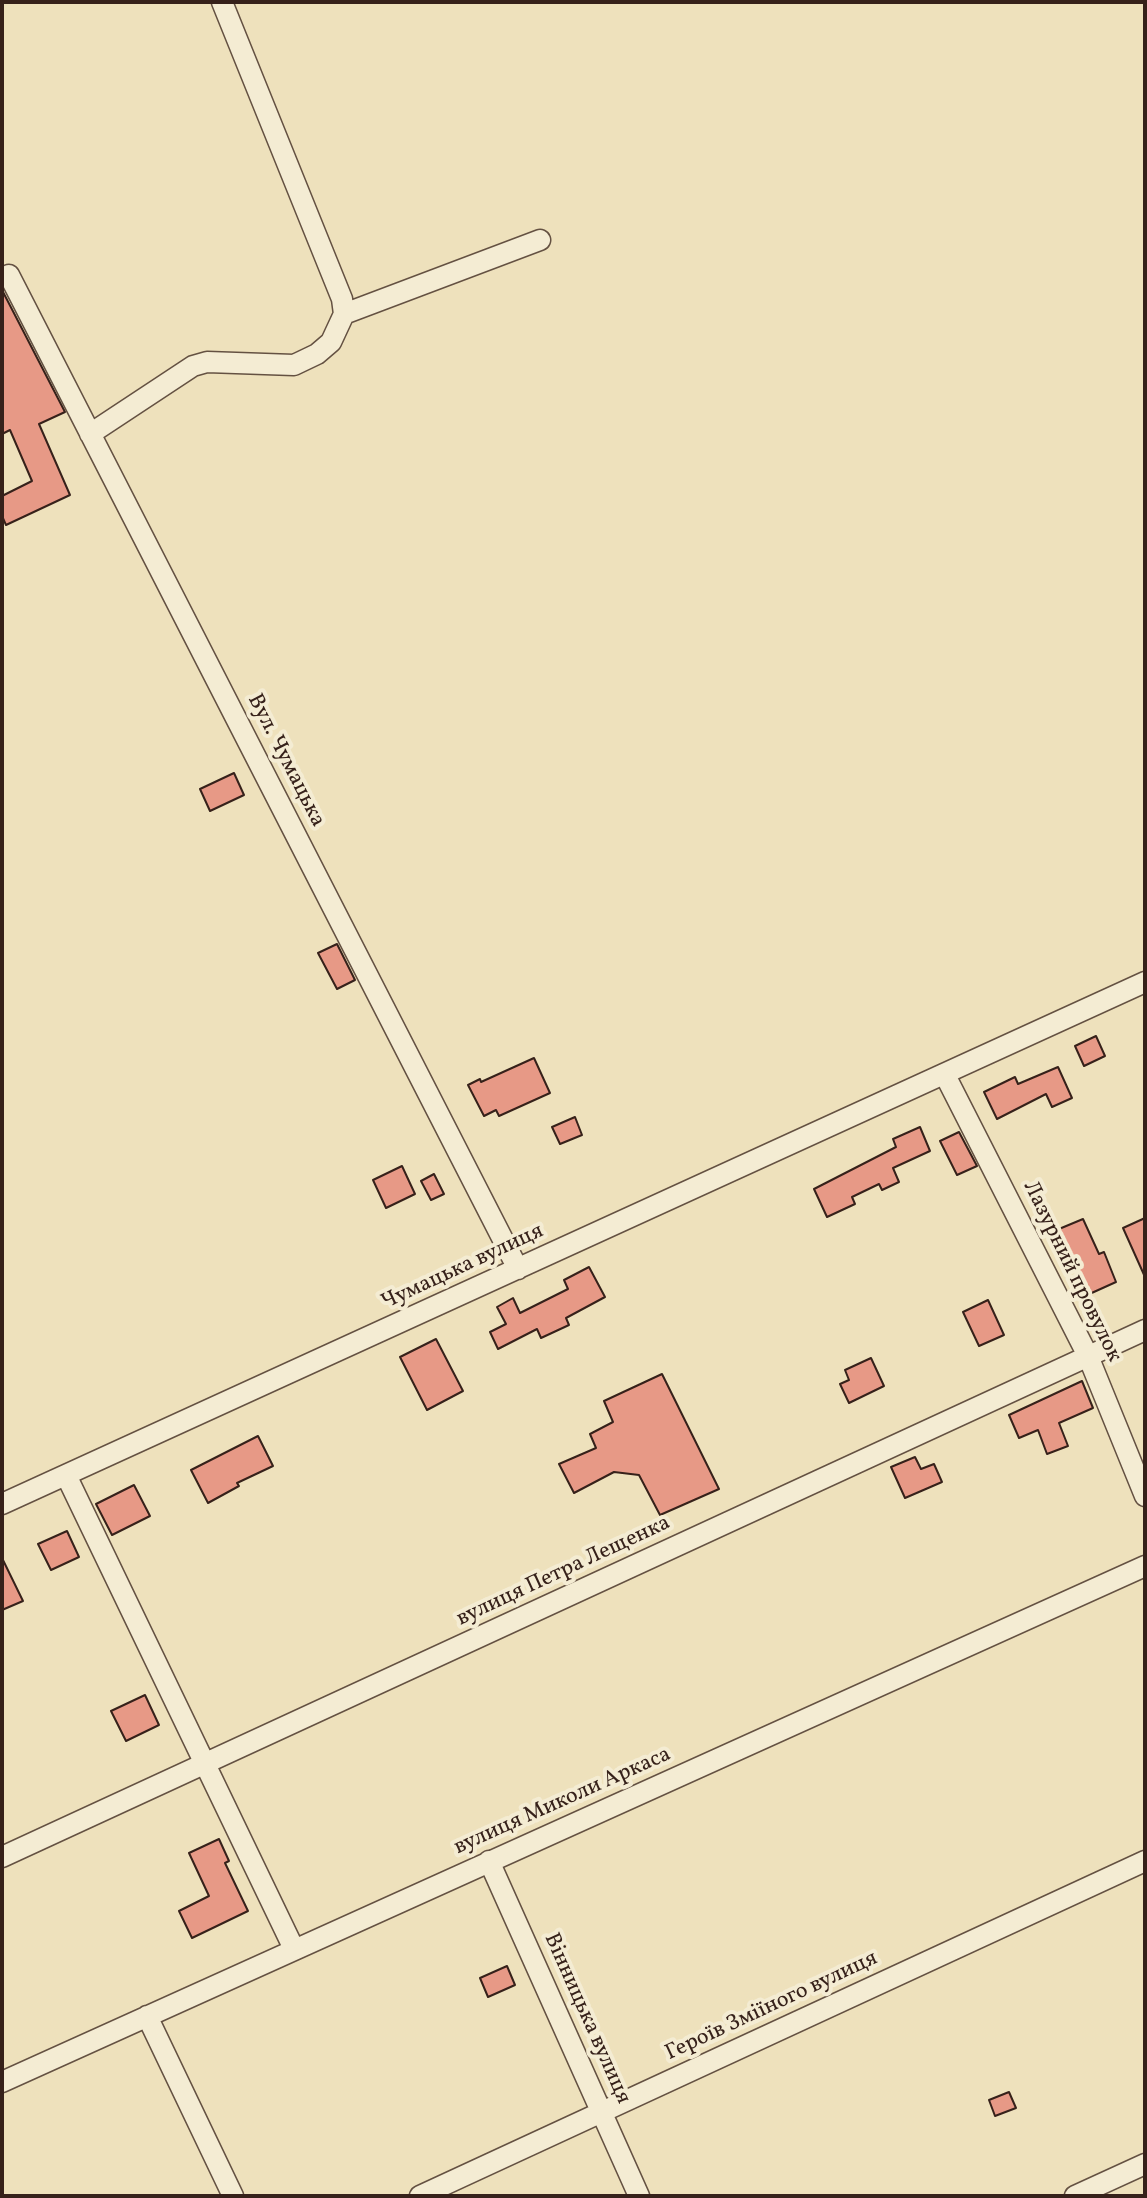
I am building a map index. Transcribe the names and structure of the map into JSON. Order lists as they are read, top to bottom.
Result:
{
  "streets": {
    "street": [
      "Вул. Чумацька",
      "Чумацька вулиця",
      "Лазурний провулок",
      "вулиця Петра Лещенка",
      "вулиця Миколи Аркаса",
      "Героїв Зміїного вулиця",
      "Вінницька вулиця"
    ]
  },
  "crossings": [
    ["Вул. Чумацька", "Чумацька вулиця"],
    ["Чумацька вулиця", "Лазурний провулок"],
    ["Лазурний провулок", "вулиця Петра Лещенка"],
    ["вулиця Миколи Аркаса", "Вінницька вулиця"],
    ["Героїв Зміїного вулиця", "Вінницька вулиця"]
  ]
}
